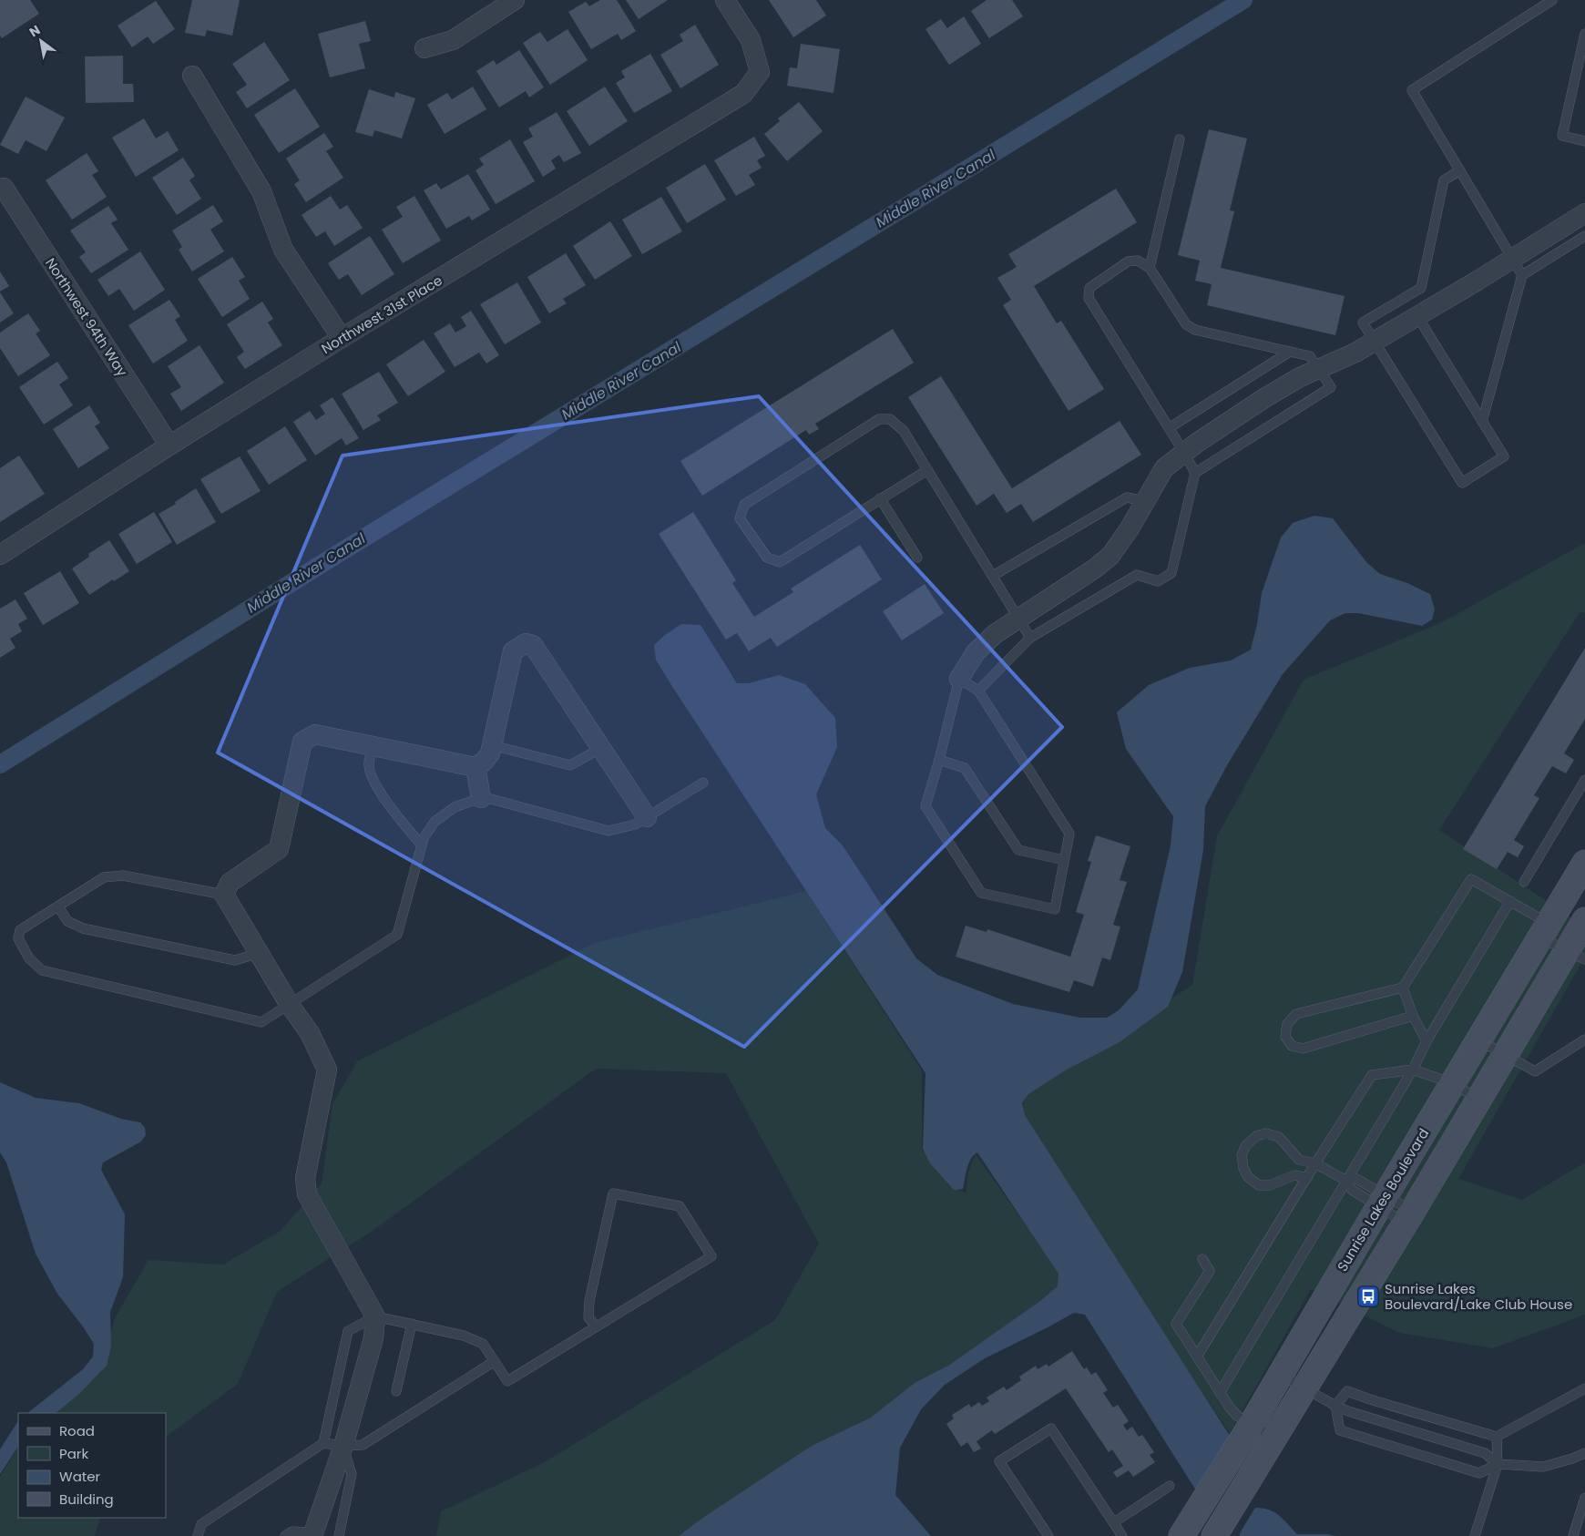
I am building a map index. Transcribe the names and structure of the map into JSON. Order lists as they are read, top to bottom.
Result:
{
  "streets": {
    "street": ["Northwest 31st Place", "Northwest 94th Way", "Sunrise Lakes Boulevard"]
  },
  "crossings": [
    ["Northwest 31st Place", "Northwest 94th Way"]
  ],
  "water": ["Middle River Canal"],
  "places": {
    "bus stop": ["Sunrise Lakes Boulevard/Lake Club House"]
  },
  "legend": [
    "Road",
    "Park",
    "Water",
    "Building"
  ],
  "north": "top left"
}
